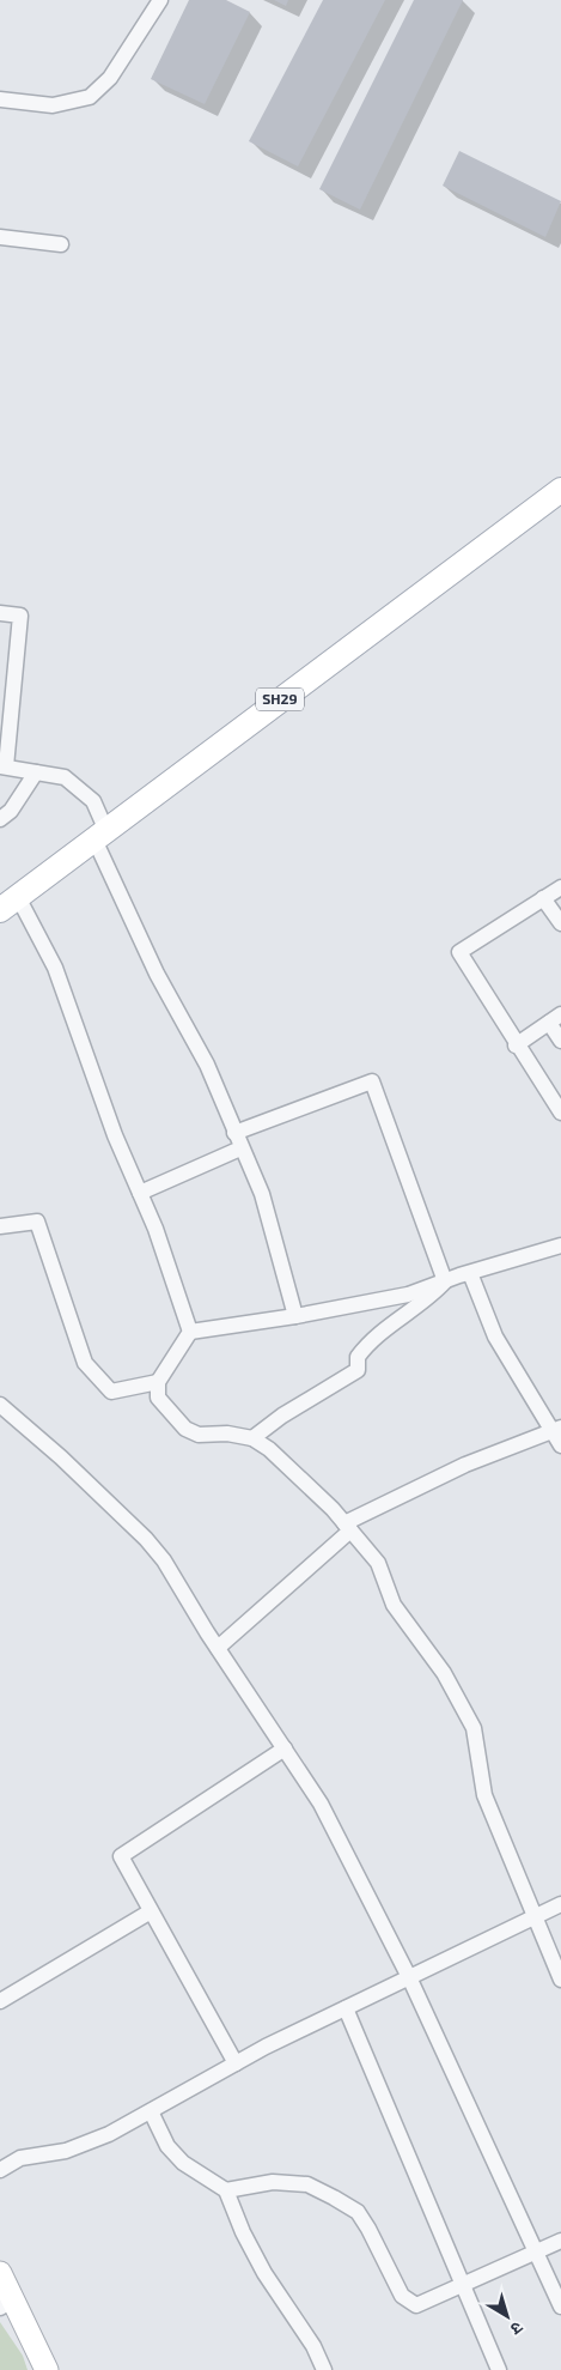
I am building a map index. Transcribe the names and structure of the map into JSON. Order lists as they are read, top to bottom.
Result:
{
  "streets": {
    "main road": ["SH29"]
  },
  "north": "bottom right"
}
